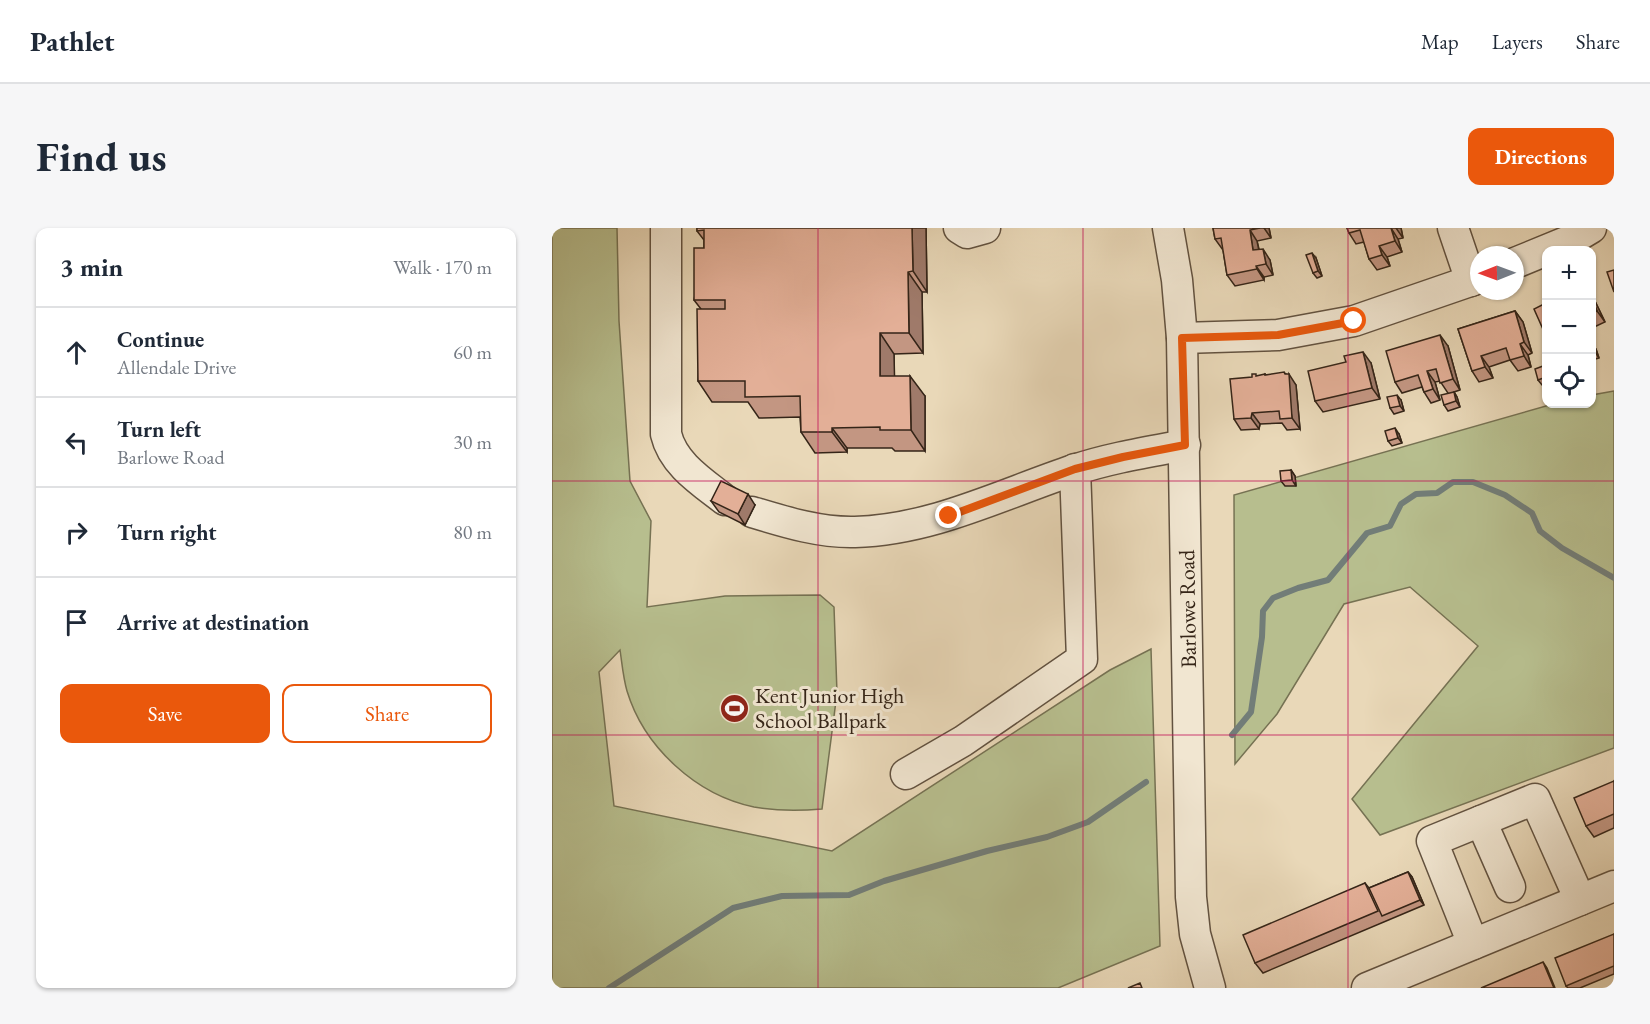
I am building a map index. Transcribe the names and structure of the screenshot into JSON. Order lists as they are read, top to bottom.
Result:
{
  "streets": {
    "street": ["Barlowe Road"]
  },
  "places": {
    "sports": ["Kent Junior High School Ballpark"]
  },
  "north": "left",
  "page": {
    "header": "Pathlet",
    "nav": ["Map", "Layers", "Share"],
    "buttons": [
      "Directions",
      ["Save", "Share"]
    ],
    "title": "Find us",
    "heading": ["3 min", "Walk · 170 m"],
    "map_buttons": ["+", "−"],
    "list": [
      ["Continue", "Allendale Drive", "60 m"],
      ["Turn left", "Barlowe Road", "30 m"],
      ["Turn right", "80 m"],
      "Arrive at destination"
    ]
  }
}
